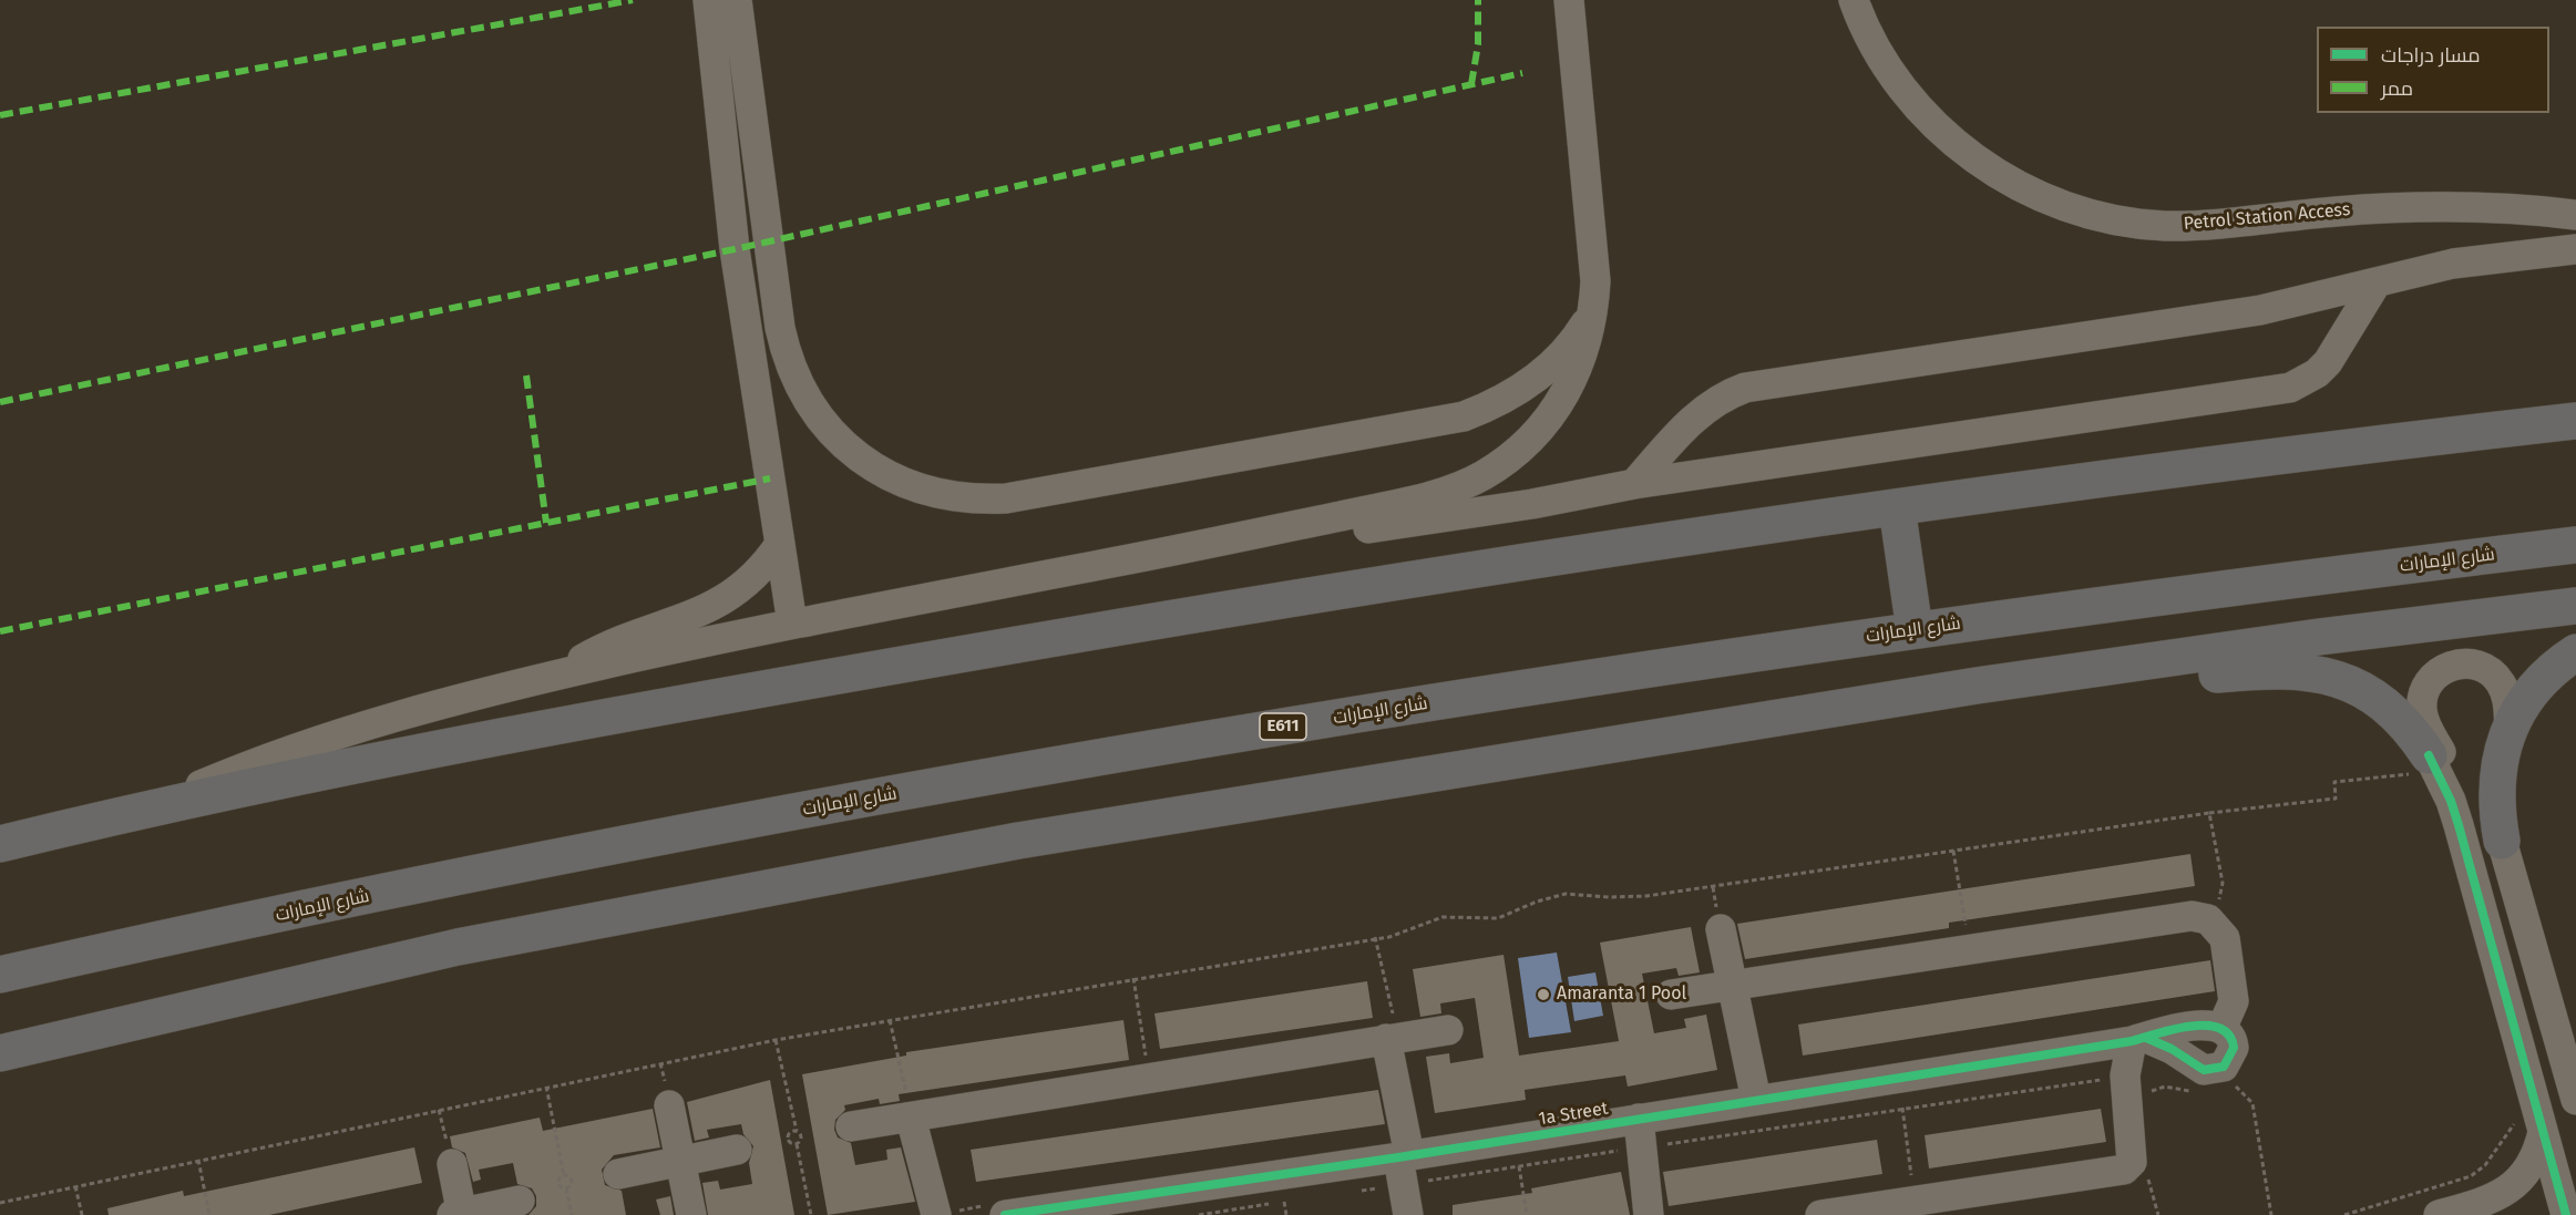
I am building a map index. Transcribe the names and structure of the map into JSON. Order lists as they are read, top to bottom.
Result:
{
  "streets": {
    "highway": ["شارع الإمارات", "E611"],
    "street": ["Petrol Station Access", "1a Street"]
  },
  "places": ["Amaranta 1 Pool"],
  "legend": ["مسار دراجات", "ممر"]
}
